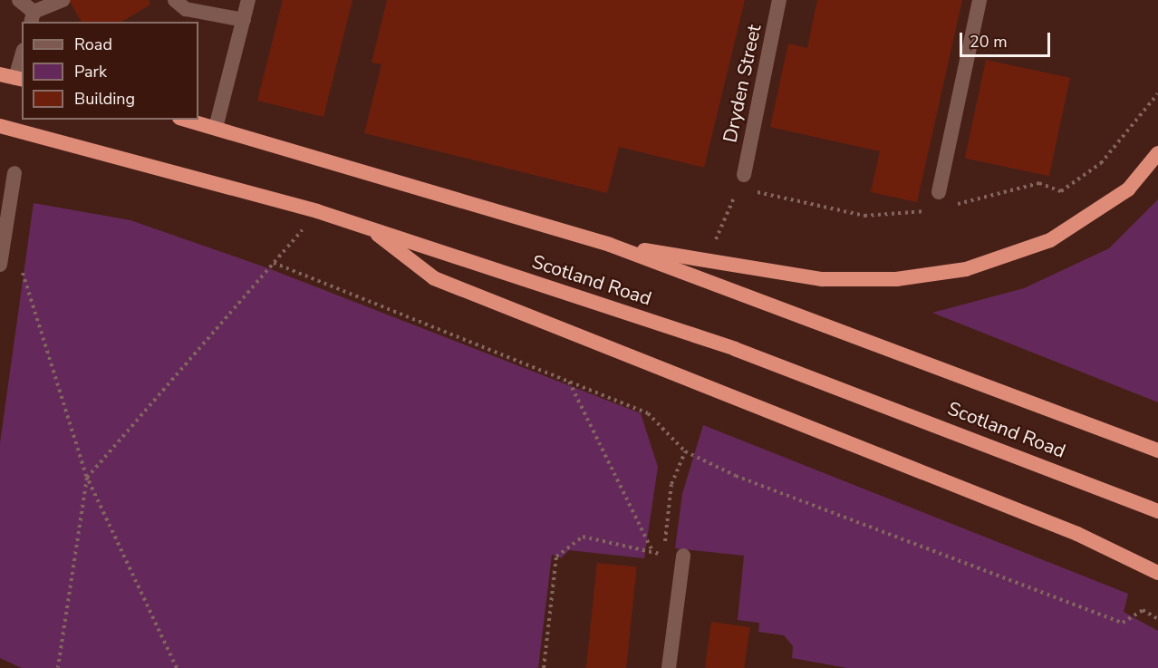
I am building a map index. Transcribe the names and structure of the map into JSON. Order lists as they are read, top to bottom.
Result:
{
  "streets": {
    "highway": ["Scotland Road"],
    "street": ["Dryden Street"]
  },
  "legend": ["Road", "Park", "Building"],
  "scale_bar": "20 m"
}
